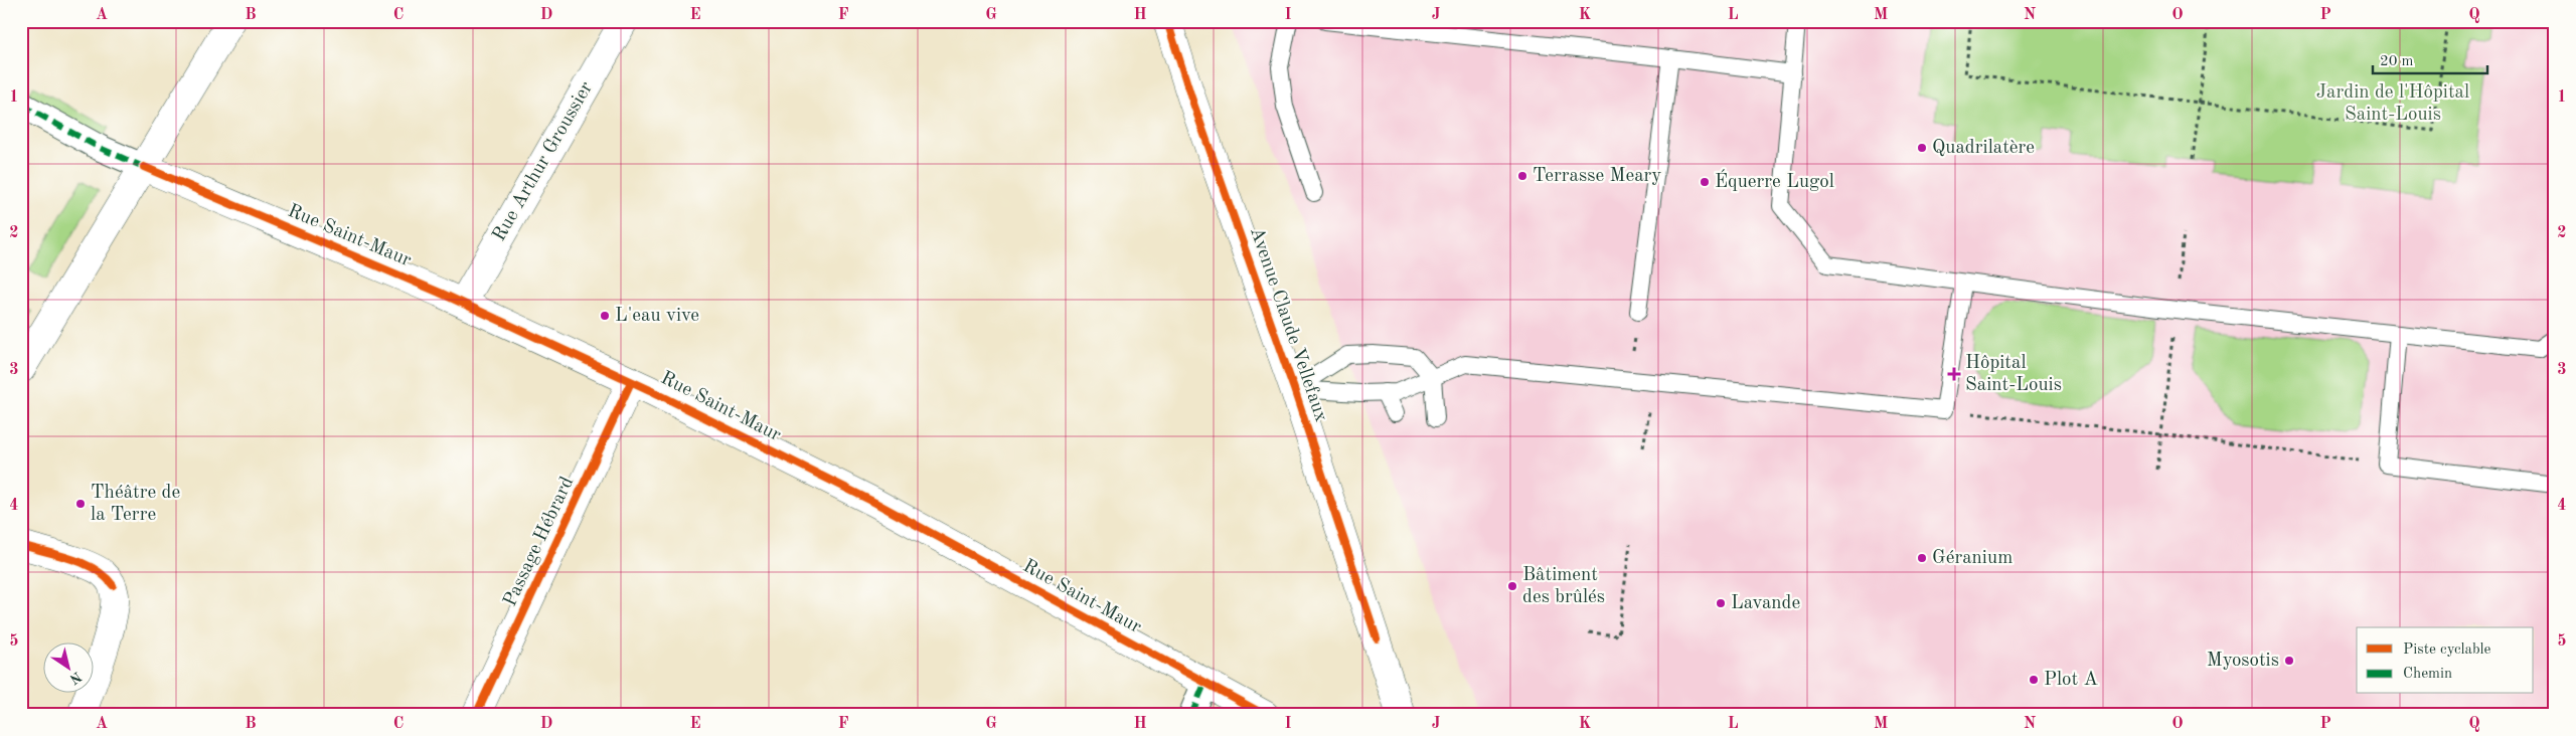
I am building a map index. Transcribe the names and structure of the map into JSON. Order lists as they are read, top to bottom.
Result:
{
  "streets": {
    "street": [
      "Rue Arthur Groussier",
      "Rue Saint-Maur",
      "Avenue Claude Vellefaux",
      "Passage Hébrard"
    ]
  },
  "crossings": [
    ["Rue Arthur Groussier", "Rue Saint-Maur"],
    ["Rue Saint-Maur", "Passage Hébrard"]
  ],
  "parks": ["Jardin de l'Hôpital Saint-Louis"],
  "places": {
    "other": [
      "Quadrilatère",
      "Terrasse Meary",
      "Équerre Lugol",
      "L'eau vive",
      "Théâtre de la Terre",
      "Géranium",
      "Bâtiment des brûlés",
      "Lavande",
      "Myosotis",
      "Plot A"
    ],
    "health": ["Hôpital Saint-Louis"]
  },
  "legend": ["Piste cyclable", "Chemin"],
  "scale_bar": "20 m",
  "north": "bottom right",
  "grid": {
    "columns": [
      "A",
      "B",
      "C",
      "D",
      "E",
      "F",
      "G",
      "H",
      "I",
      "J",
      "K",
      "L",
      "M",
      "N",
      "O",
      "P",
      "Q"
    ],
    "rows": [
      "1",
      "2",
      "3",
      "4",
      "5"
    ]
  }
}
